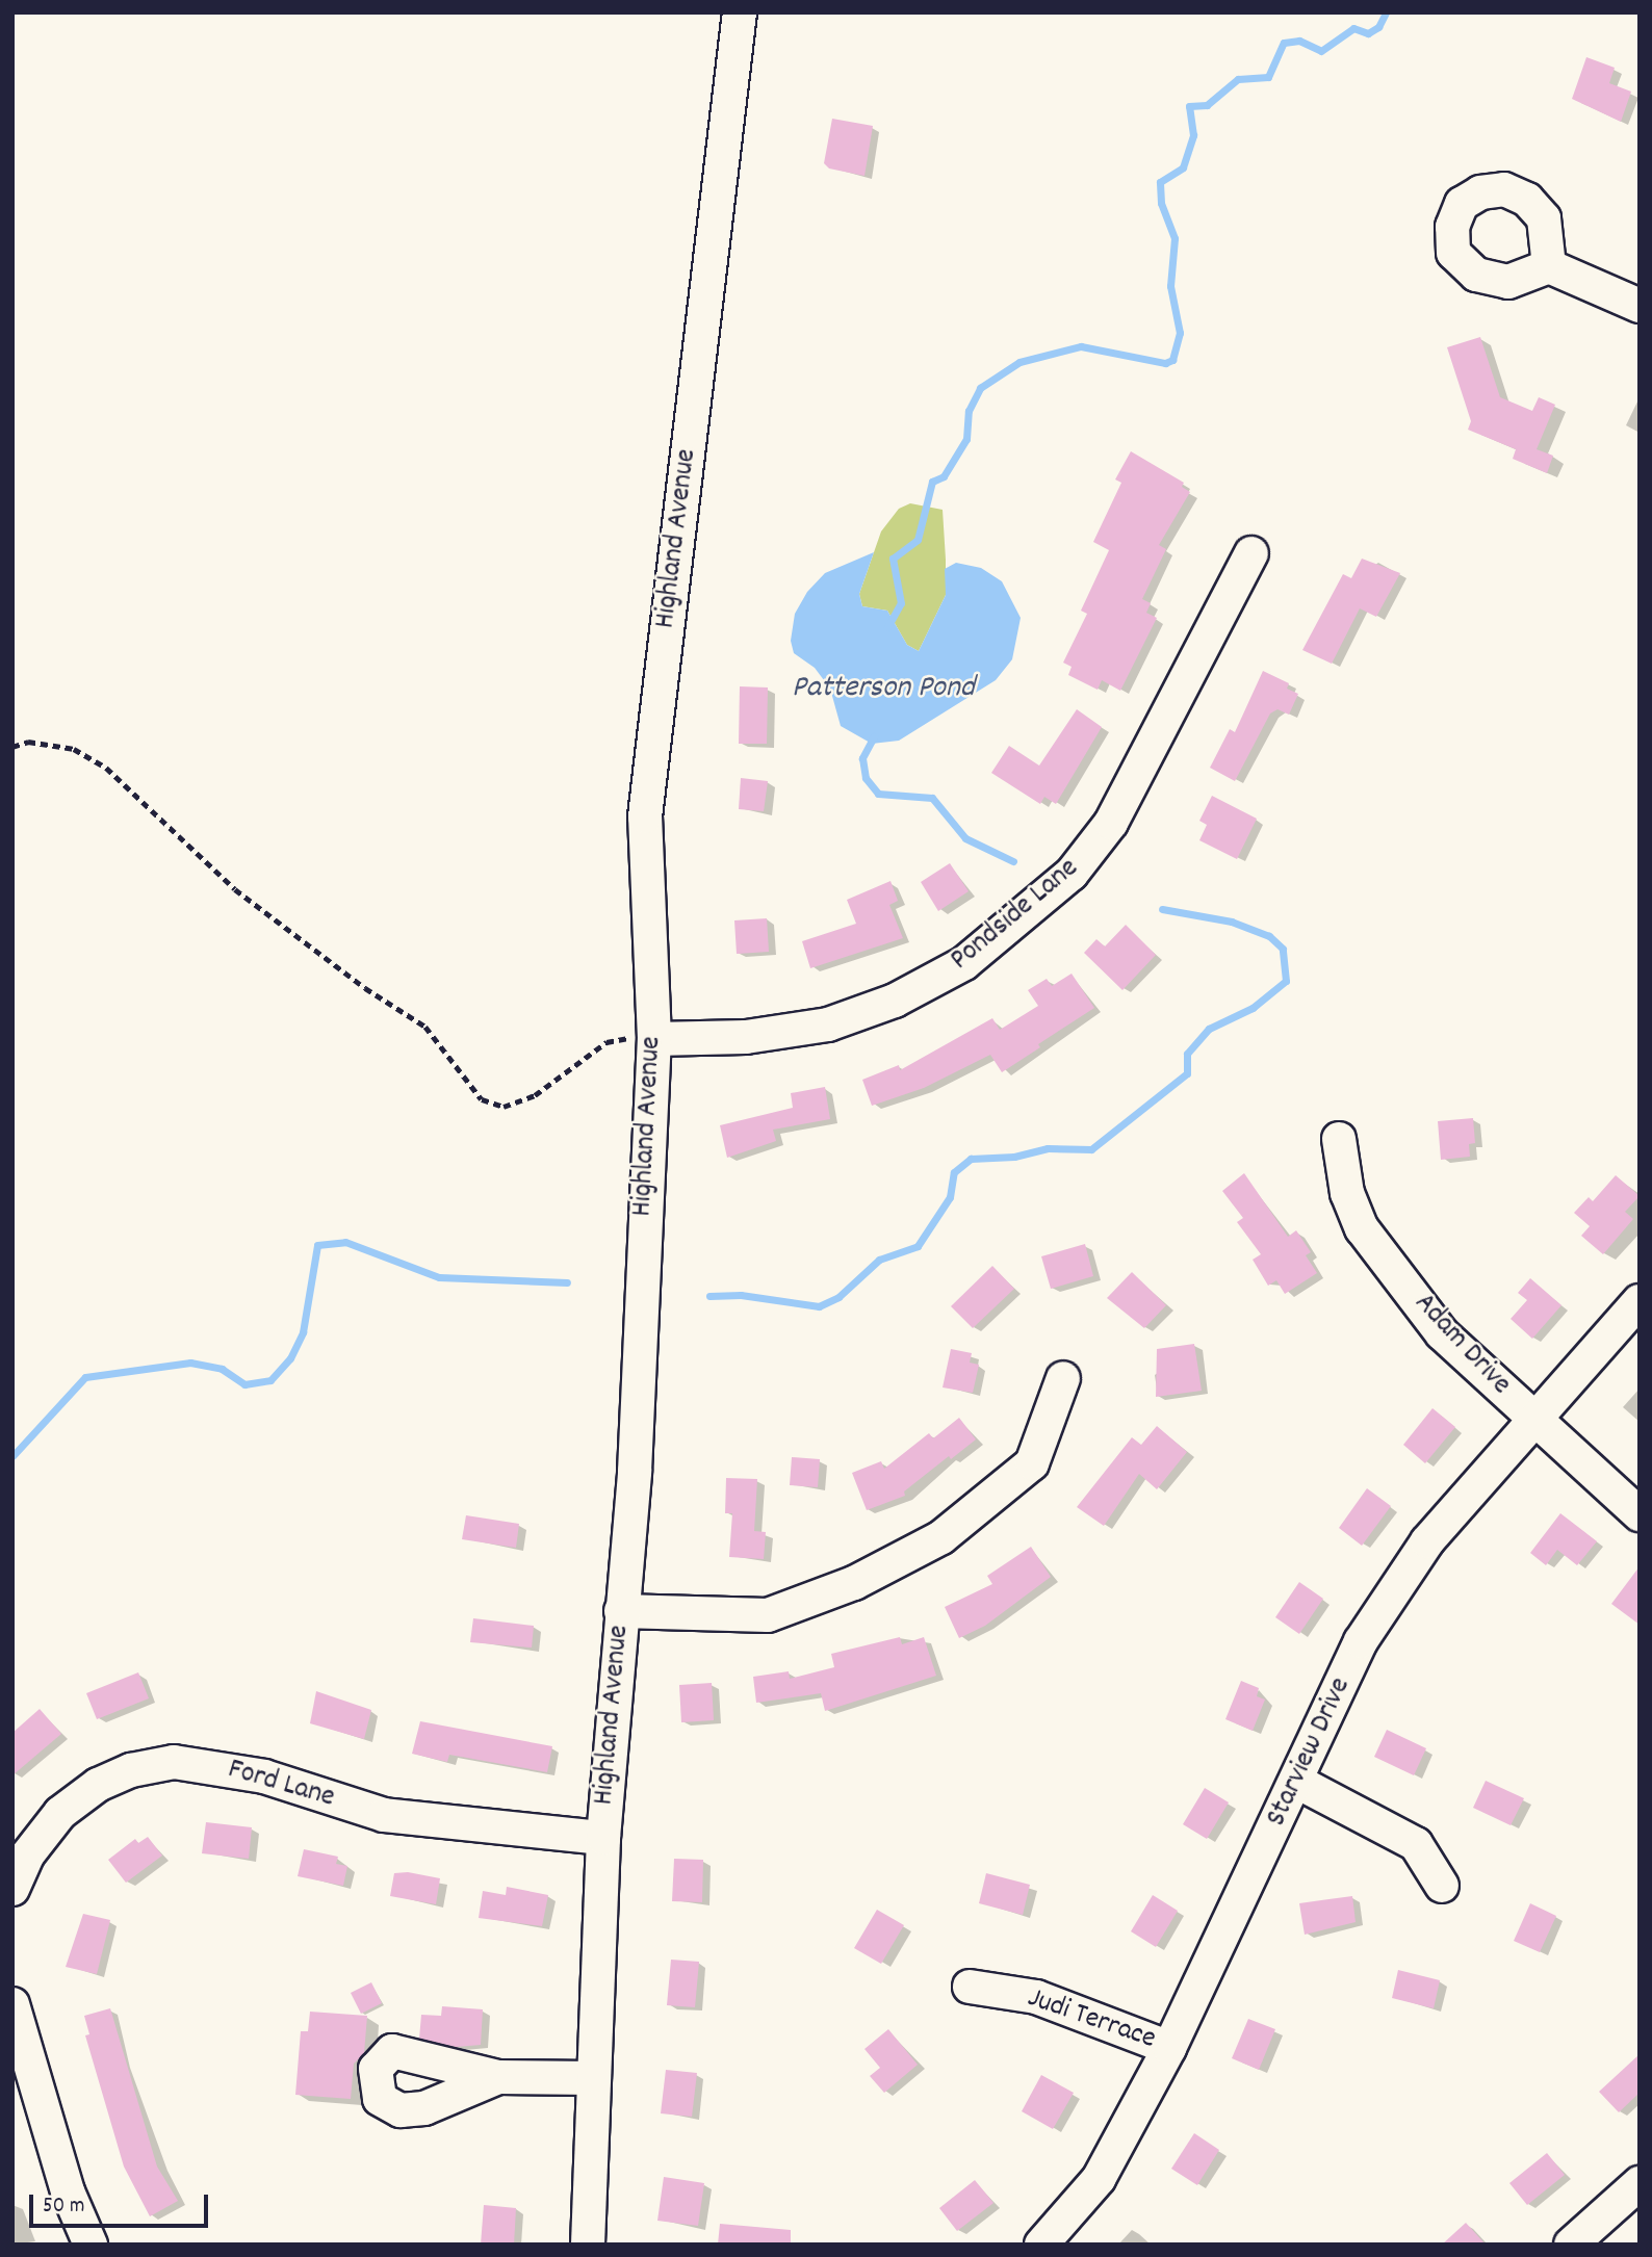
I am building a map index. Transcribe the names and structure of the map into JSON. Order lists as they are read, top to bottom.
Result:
{
  "streets": {
    "street": [
      "Highland Avenue",
      "Pondside Lane",
      "Adam Drive",
      "Starview Drive",
      "Ford Lane",
      "Judi Terrace"
    ]
  },
  "crossings": [
    ["Highland Avenue", "Pondside Lane"],
    ["Highland Avenue", "Ford Lane"],
    ["Adam Drive", "Starview Drive"],
    ["Starview Drive", "Judi Terrace"]
  ],
  "water": ["Patterson Pond"],
  "scale_bar": "50 m"
}
